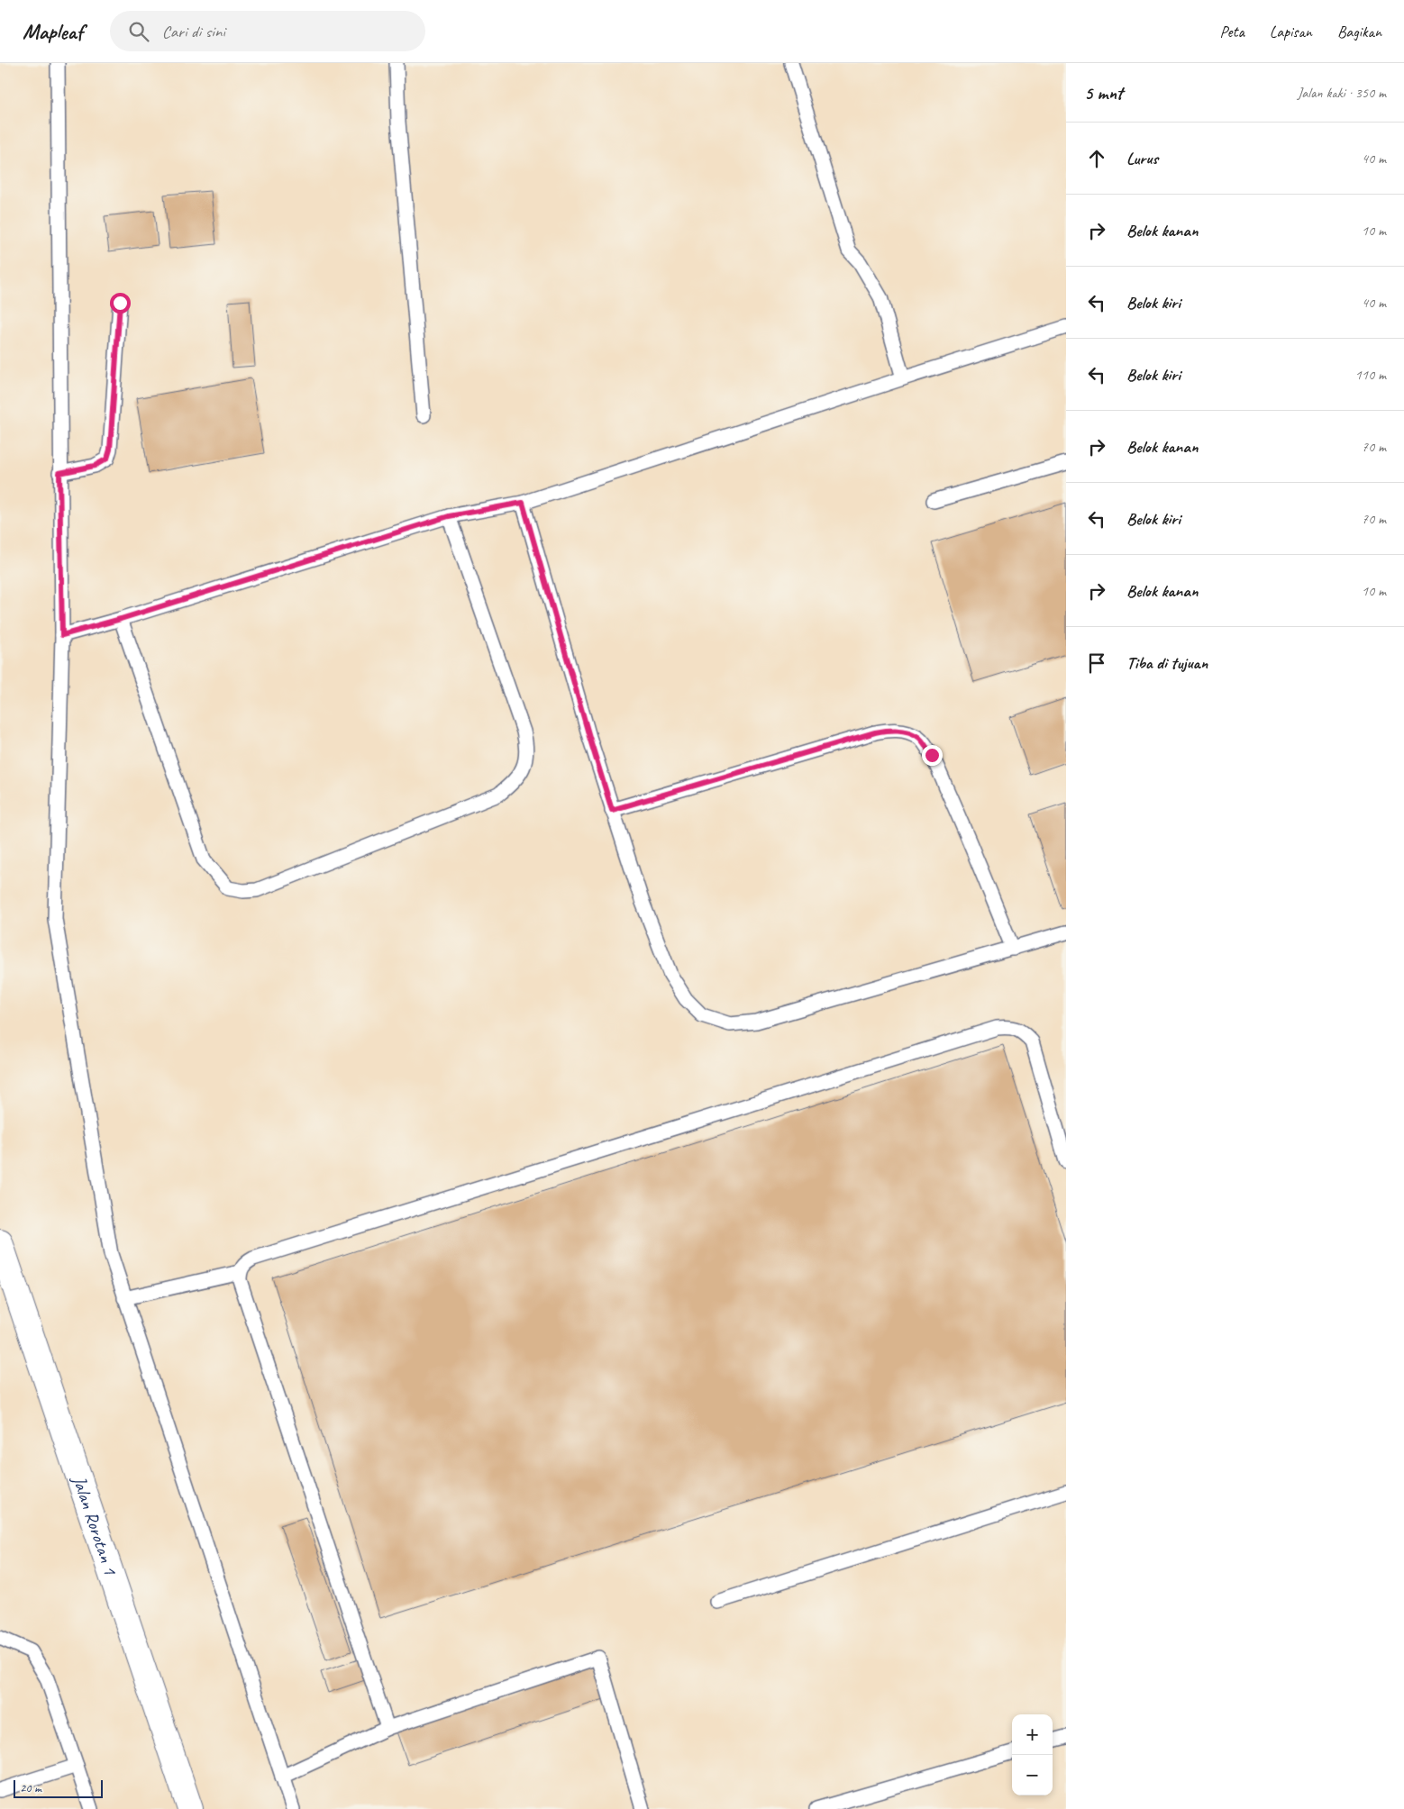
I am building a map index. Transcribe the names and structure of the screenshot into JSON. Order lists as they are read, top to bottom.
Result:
{
  "streets": {
    "street": ["Jalan Rorotan 1"]
  },
  "scale_bar": "20 m",
  "page": {
    "header": "Mapleaf",
    "search": "Cari di sini",
    "nav": ["Peta", "Lapisan", "Bagikan"],
    "heading": ["5 mnt", "Jalan kaki · 350 m"],
    "list": [
      ["Lurus", "40 m"],
      ["Belok kanan", "10 m"],
      ["Belok kiri", "40 m"],
      ["Belok kiri", "110 m"],
      ["Belok kanan", "70 m"],
      ["Belok kiri", "70 m"],
      ["Belok kanan", "10 m"],
      "Tiba di tujuan"
    ],
    "map_buttons": ["+", "−"],
    "scale": "20 m"
  }
}
